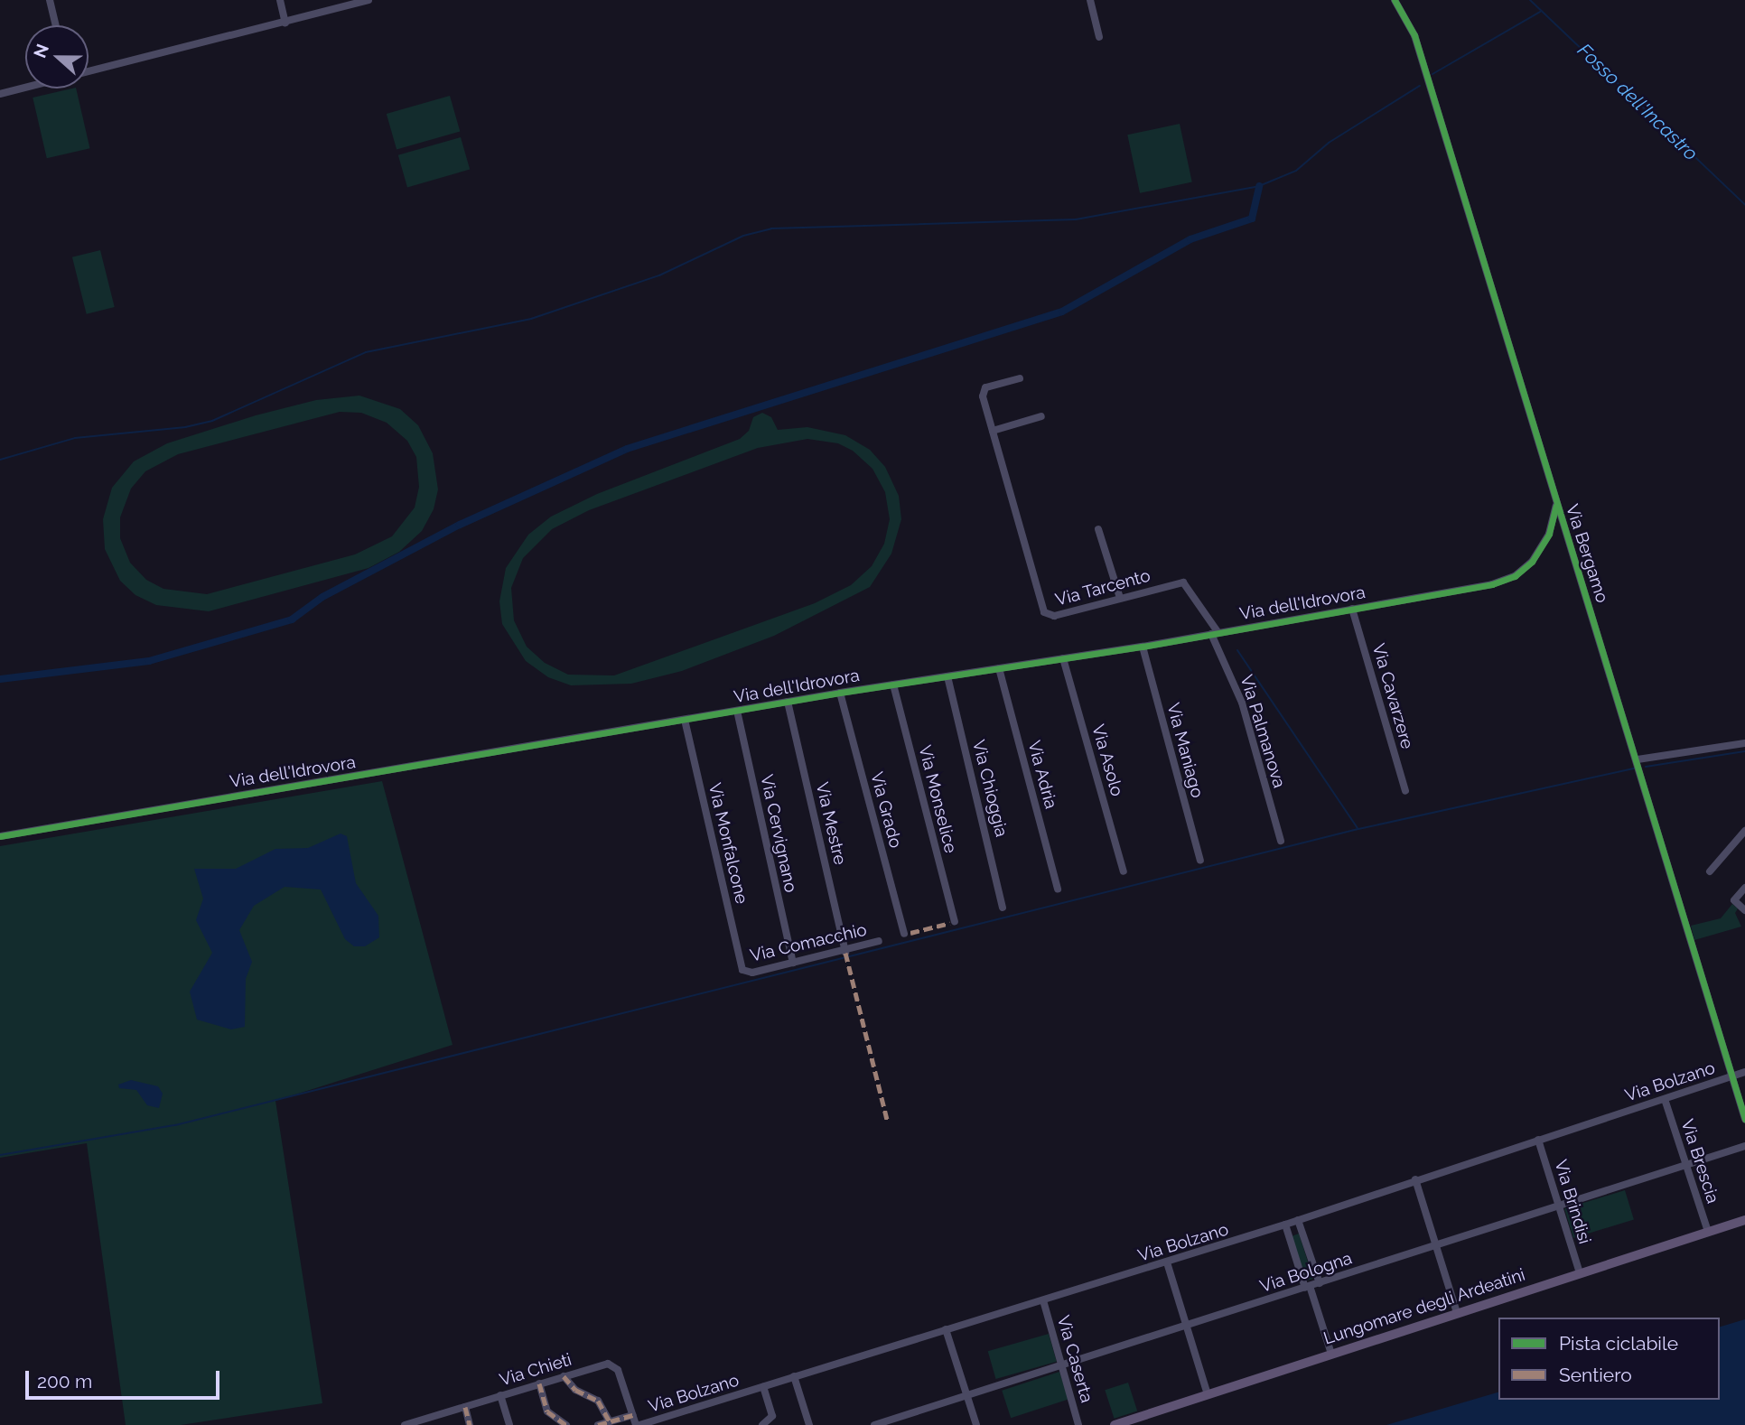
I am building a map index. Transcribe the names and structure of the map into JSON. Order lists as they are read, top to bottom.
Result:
{
  "streets": {
    "main road": ["Lungomare degli Ardeatini"],
    "street": [
      "Via Bergamo",
      "Via Tarcento",
      "Via dell'Idrovora",
      "Via Cavarzere",
      "Via Palmanova",
      "Via Maniago",
      "Via Asolo",
      "Via Adria",
      "Via Chioggia",
      "Via Monselice",
      "Via Grado",
      "Via Mestre",
      "Via Cervignano",
      "Via Monfalcone",
      "Via Comacchio",
      "Via Bolzano",
      "Via Brescia",
      "Via Brindisi",
      "Via Bologna",
      "Via Caserta",
      "Via Chieti"
    ]
  },
  "crossings": [
    ["Via Bergamo", "Via dell'Idrovora"],
    ["Via Bergamo", "Via Bolzano"],
    ["Via Tarcento", "Via dell'Idrovora"],
    ["Via Tarcento", "Via Palmanova"],
    ["Via dell'Idrovora", "Via Cavarzere"],
    ["Via dell'Idrovora", "Via Palmanova"],
    ["Via dell'Idrovora", "Via Maniago"],
    ["Via dell'Idrovora", "Via Asolo"],
    ["Via dell'Idrovora", "Via Adria"],
    ["Via dell'Idrovora", "Via Chioggia"],
    ["Via dell'Idrovora", "Via Monselice"],
    ["Via dell'Idrovora", "Via Grado"],
    ["Via dell'Idrovora", "Via Mestre"],
    ["Via dell'Idrovora", "Via Cervignano"],
    ["Via dell'Idrovora", "Via Monfalcone"],
    ["Via Mestre", "Via Comacchio"],
    ["Via Cervignano", "Via Comacchio"],
    ["Via Monfalcone", "Via Comacchio"],
    ["Via Bolzano", "Via Brescia"],
    ["Via Bolzano", "Via Brindisi"],
    ["Via Bolzano", "Via Caserta"],
    ["Via Bolzano", "Via Chieti"],
    ["Via Brescia", "Via Bologna"],
    ["Via Brescia", "Lungomare degli Ardeatini"],
    ["Via Brindisi", "Via Bologna"],
    ["Via Brindisi", "Lungomare degli Ardeatini"],
    ["Via Bologna", "Via Caserta"]
  ],
  "water": ["Fosso dell'Incastro"],
  "legend": ["Pista ciclabile", "Sentiero"],
  "scale_bar": "200 m",
  "north": "left"
}
